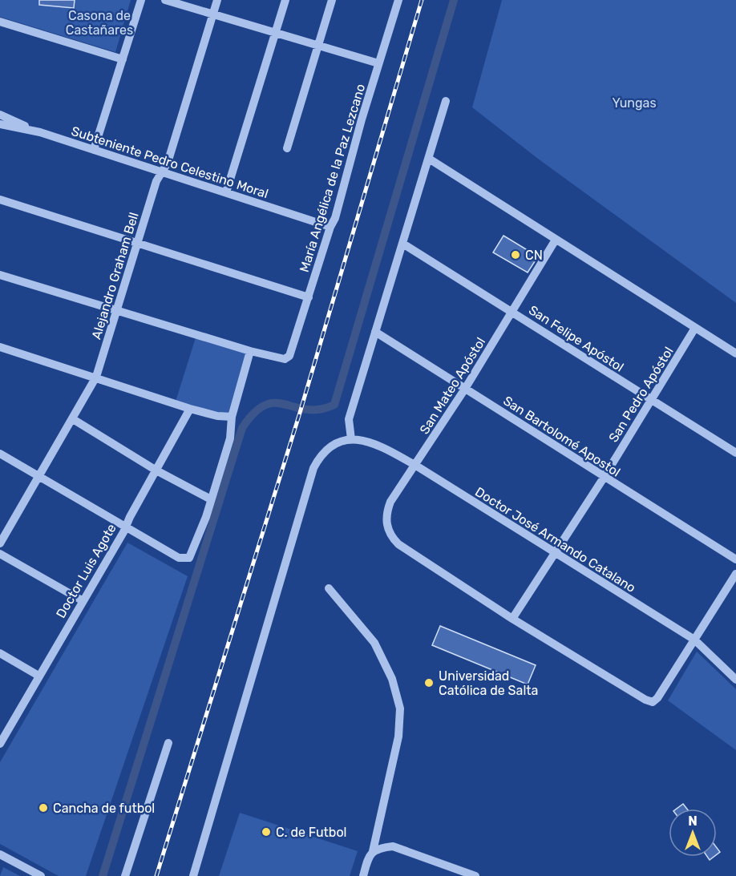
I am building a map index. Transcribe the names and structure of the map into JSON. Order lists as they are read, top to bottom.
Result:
{
  "streets": {
    "street": [
      "Subteniente Pedro Celestino Moral",
      "María Angélica de la Paz Lezcano",
      "Alejandro Graham Bell",
      "San Felipe Apóstol",
      "San Mateo Apóstol",
      "San Pedro Apóstol",
      "San Bartolomé Apostol",
      "Doctor José Armando Catalano",
      "Doctor Luis Agote"
    ]
  },
  "crossings": [
    ["Subteniente Pedro Celestino Moral", "María Angélica de la Paz Lezcano"],
    ["Subteniente Pedro Celestino Moral", "Alejandro Graham Bell"],
    ["San Felipe Apóstol", "San Mateo Apóstol"],
    ["San Felipe Apóstol", "San Pedro Apóstol"],
    ["San Mateo Apóstol", "San Pedro Apóstol"],
    ["San Mateo Apóstol", "San Bartolomé Apostol"],
    ["San Mateo Apóstol", "Doctor José Armando Catalano"],
    ["San Pedro Apóstol", "San Bartolomé Apostol"],
    ["San Pedro Apóstol", "Doctor José Armando Catalano"]
  ],
  "parks": ["Casona de Castañares", "Yungas"],
  "places": [
    "CN",
    "Universidad Católica de Salta",
    "Cancha de futbol",
    "C. de Futbol"
  ],
  "north": "top"
}
